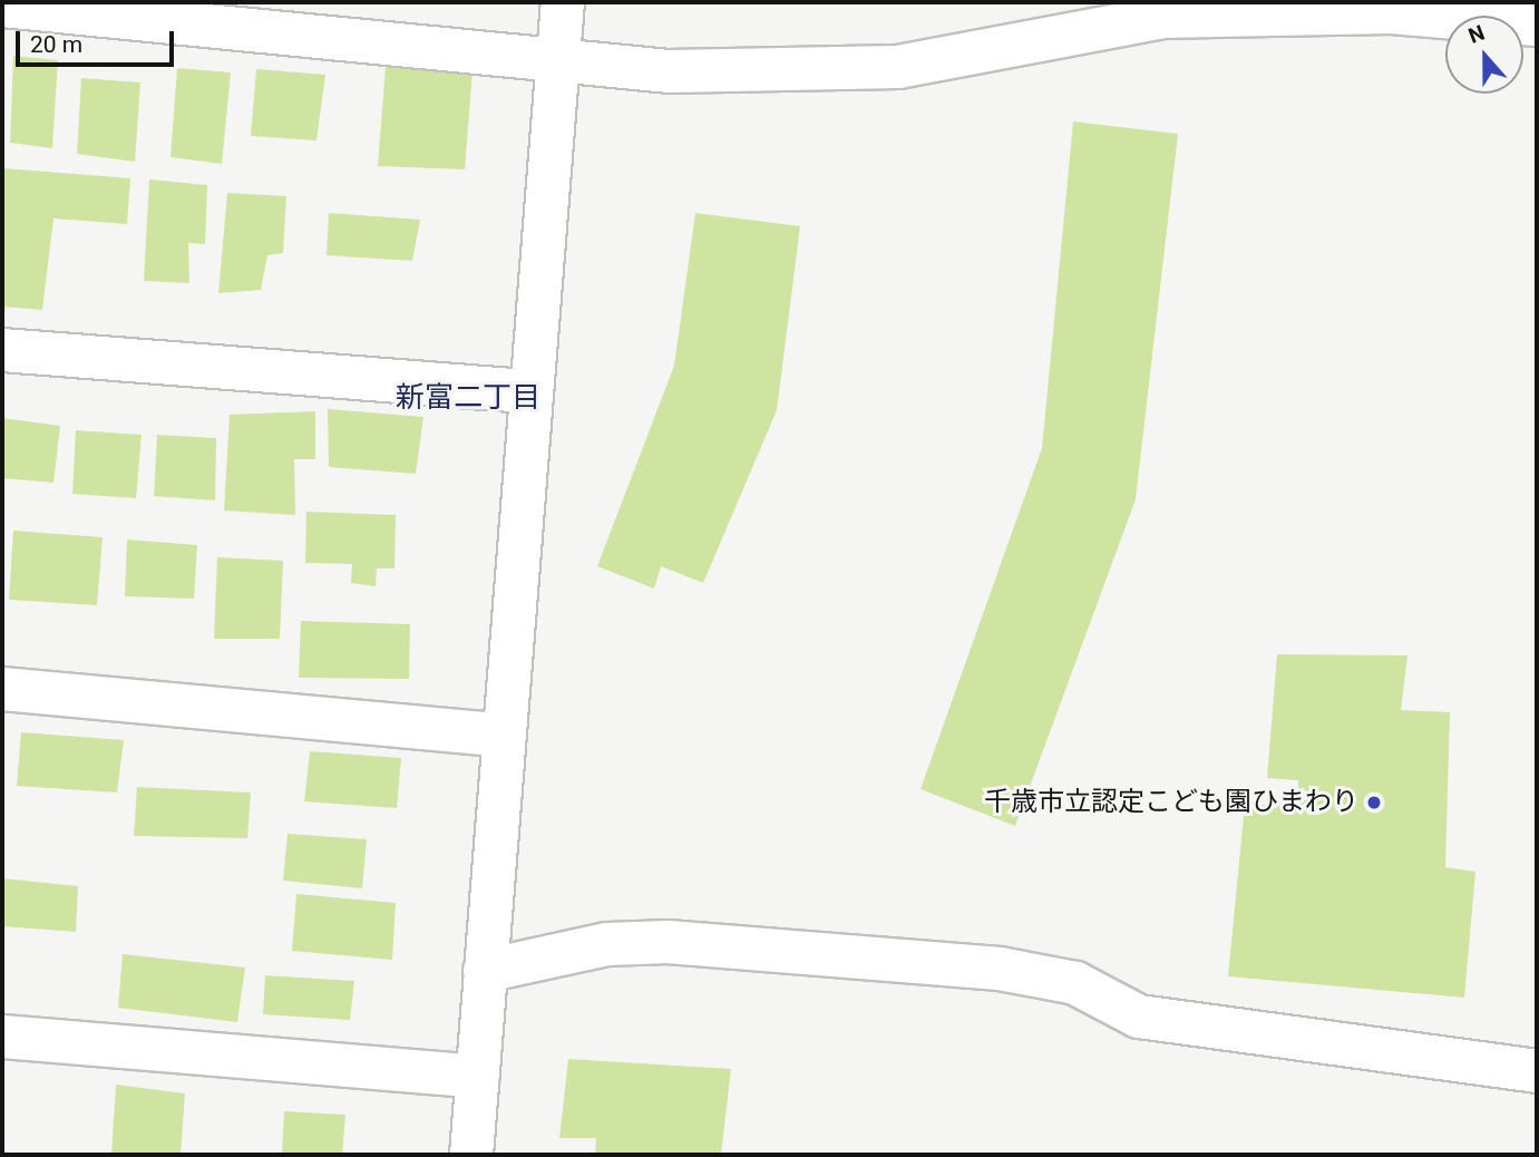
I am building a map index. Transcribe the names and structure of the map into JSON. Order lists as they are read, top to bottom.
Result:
{
  "districts": ["新富二丁目"],
  "places": ["千歳市立認定こども園ひまわり"],
  "scale_bar": "20 m",
  "north": "top"
}
